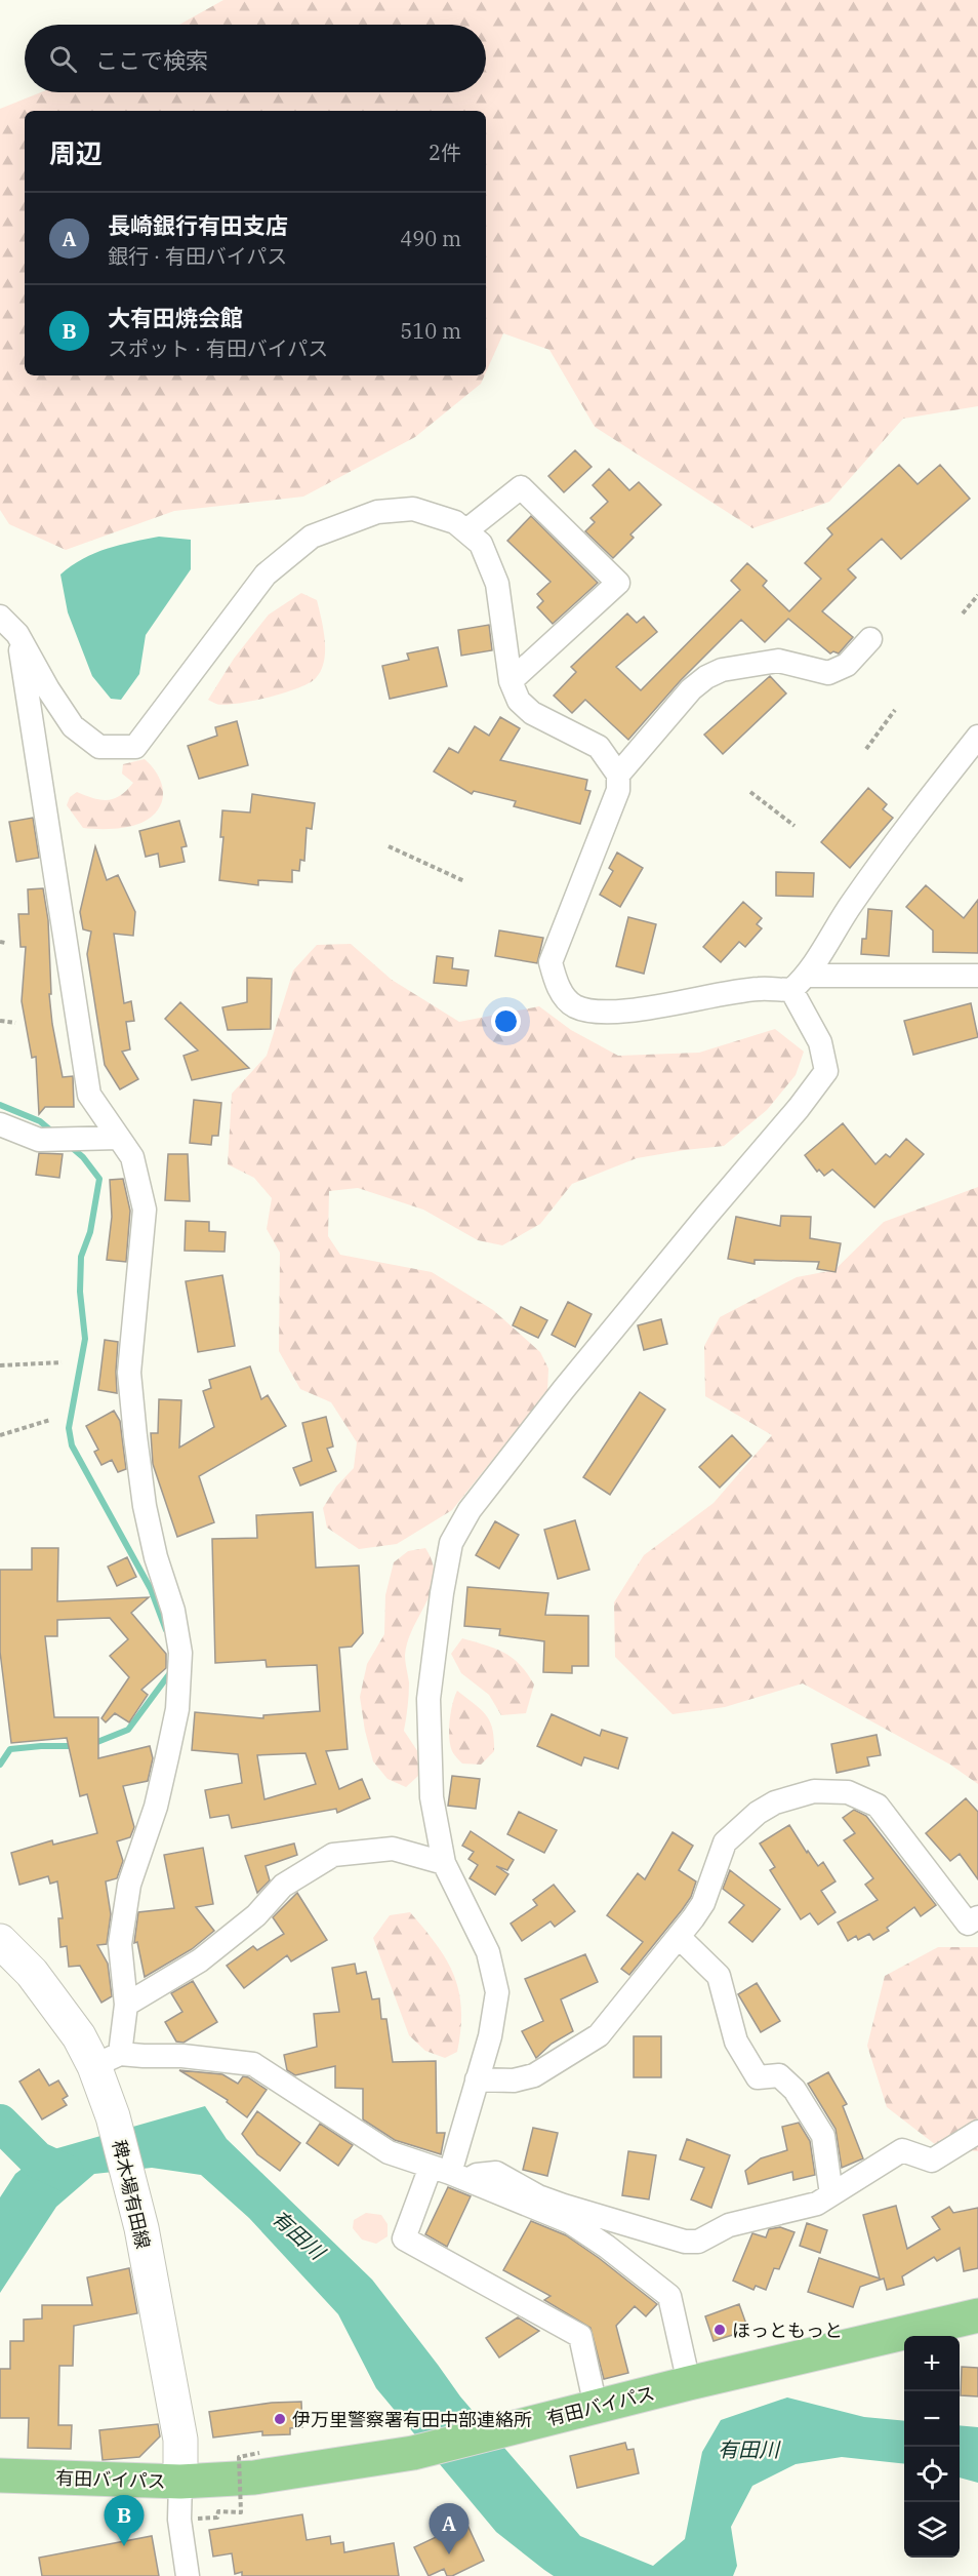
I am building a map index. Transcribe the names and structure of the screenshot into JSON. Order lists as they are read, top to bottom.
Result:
{
  "streets": {
    "highway": ["有田バイパス"],
    "main road": ["稗木場有田線"]
  },
  "crossings": [
    ["稗木場有田線", "有田バイパス"]
  ],
  "water": ["有田川"],
  "places": ["ほっともっと", "伊万里警察署有田中部連絡所"],
  "page": {
    "search": "ここで検索",
    "heading": ["周辺", "2件"],
    "list": [
      {
        "mark": "A",
        "name": "長崎銀行有田支店",
        "note": "銀行 · 有田バイパス",
        "value": "490 m"
      },
      {
        "mark": "B",
        "name": "大有田焼会館",
        "note": "スポット · 有田バイパス",
        "value": "510 m"
      }
    ],
    "map_buttons": ["+", "−"],
    "pins": ["B", "A"]
  }
}
